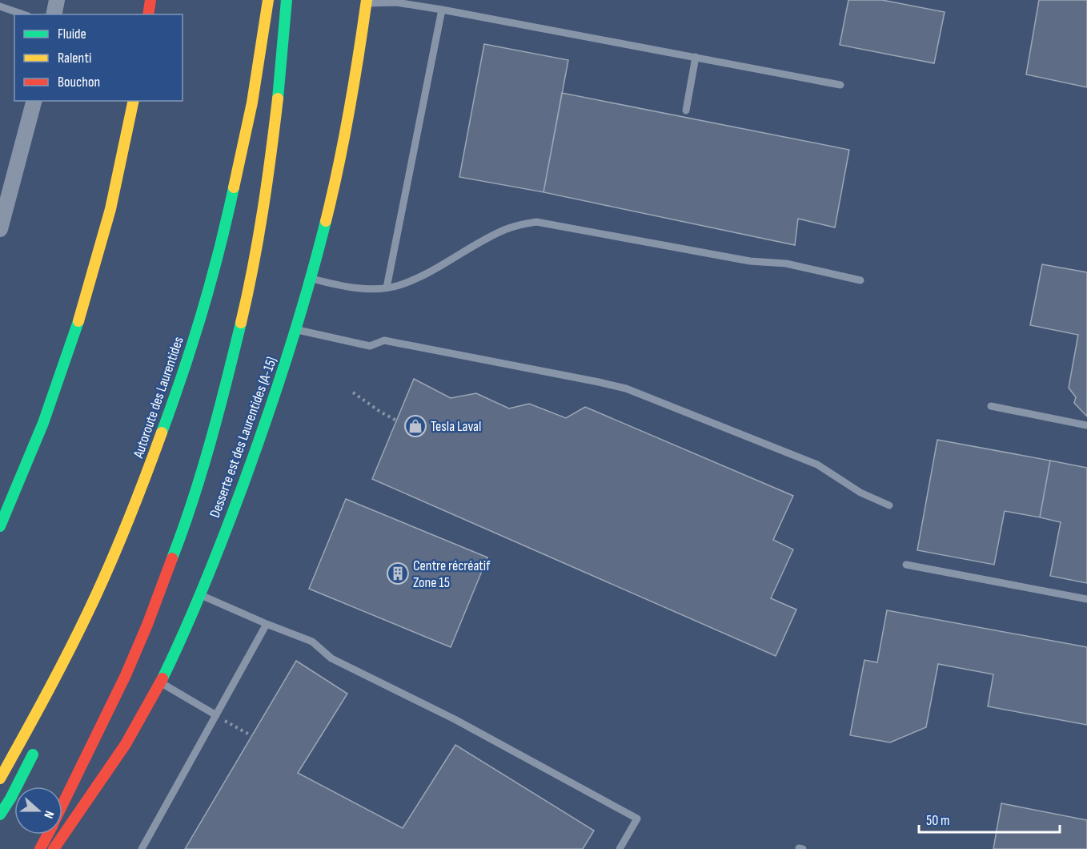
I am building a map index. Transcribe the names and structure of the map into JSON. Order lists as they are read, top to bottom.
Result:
{
  "streets": {
    "main road": ["Autoroute des Laurentides", "Desserte est des Laurentides (A-15)"]
  },
  "places": {
    "shop": ["Tesla Laval"],
    "building": ["Centre récréatif Zone 15"]
  },
  "legend": ["Fluide", "Ralenti", "Bouchon"],
  "scale_bar": "50 m",
  "north": "right"
}
